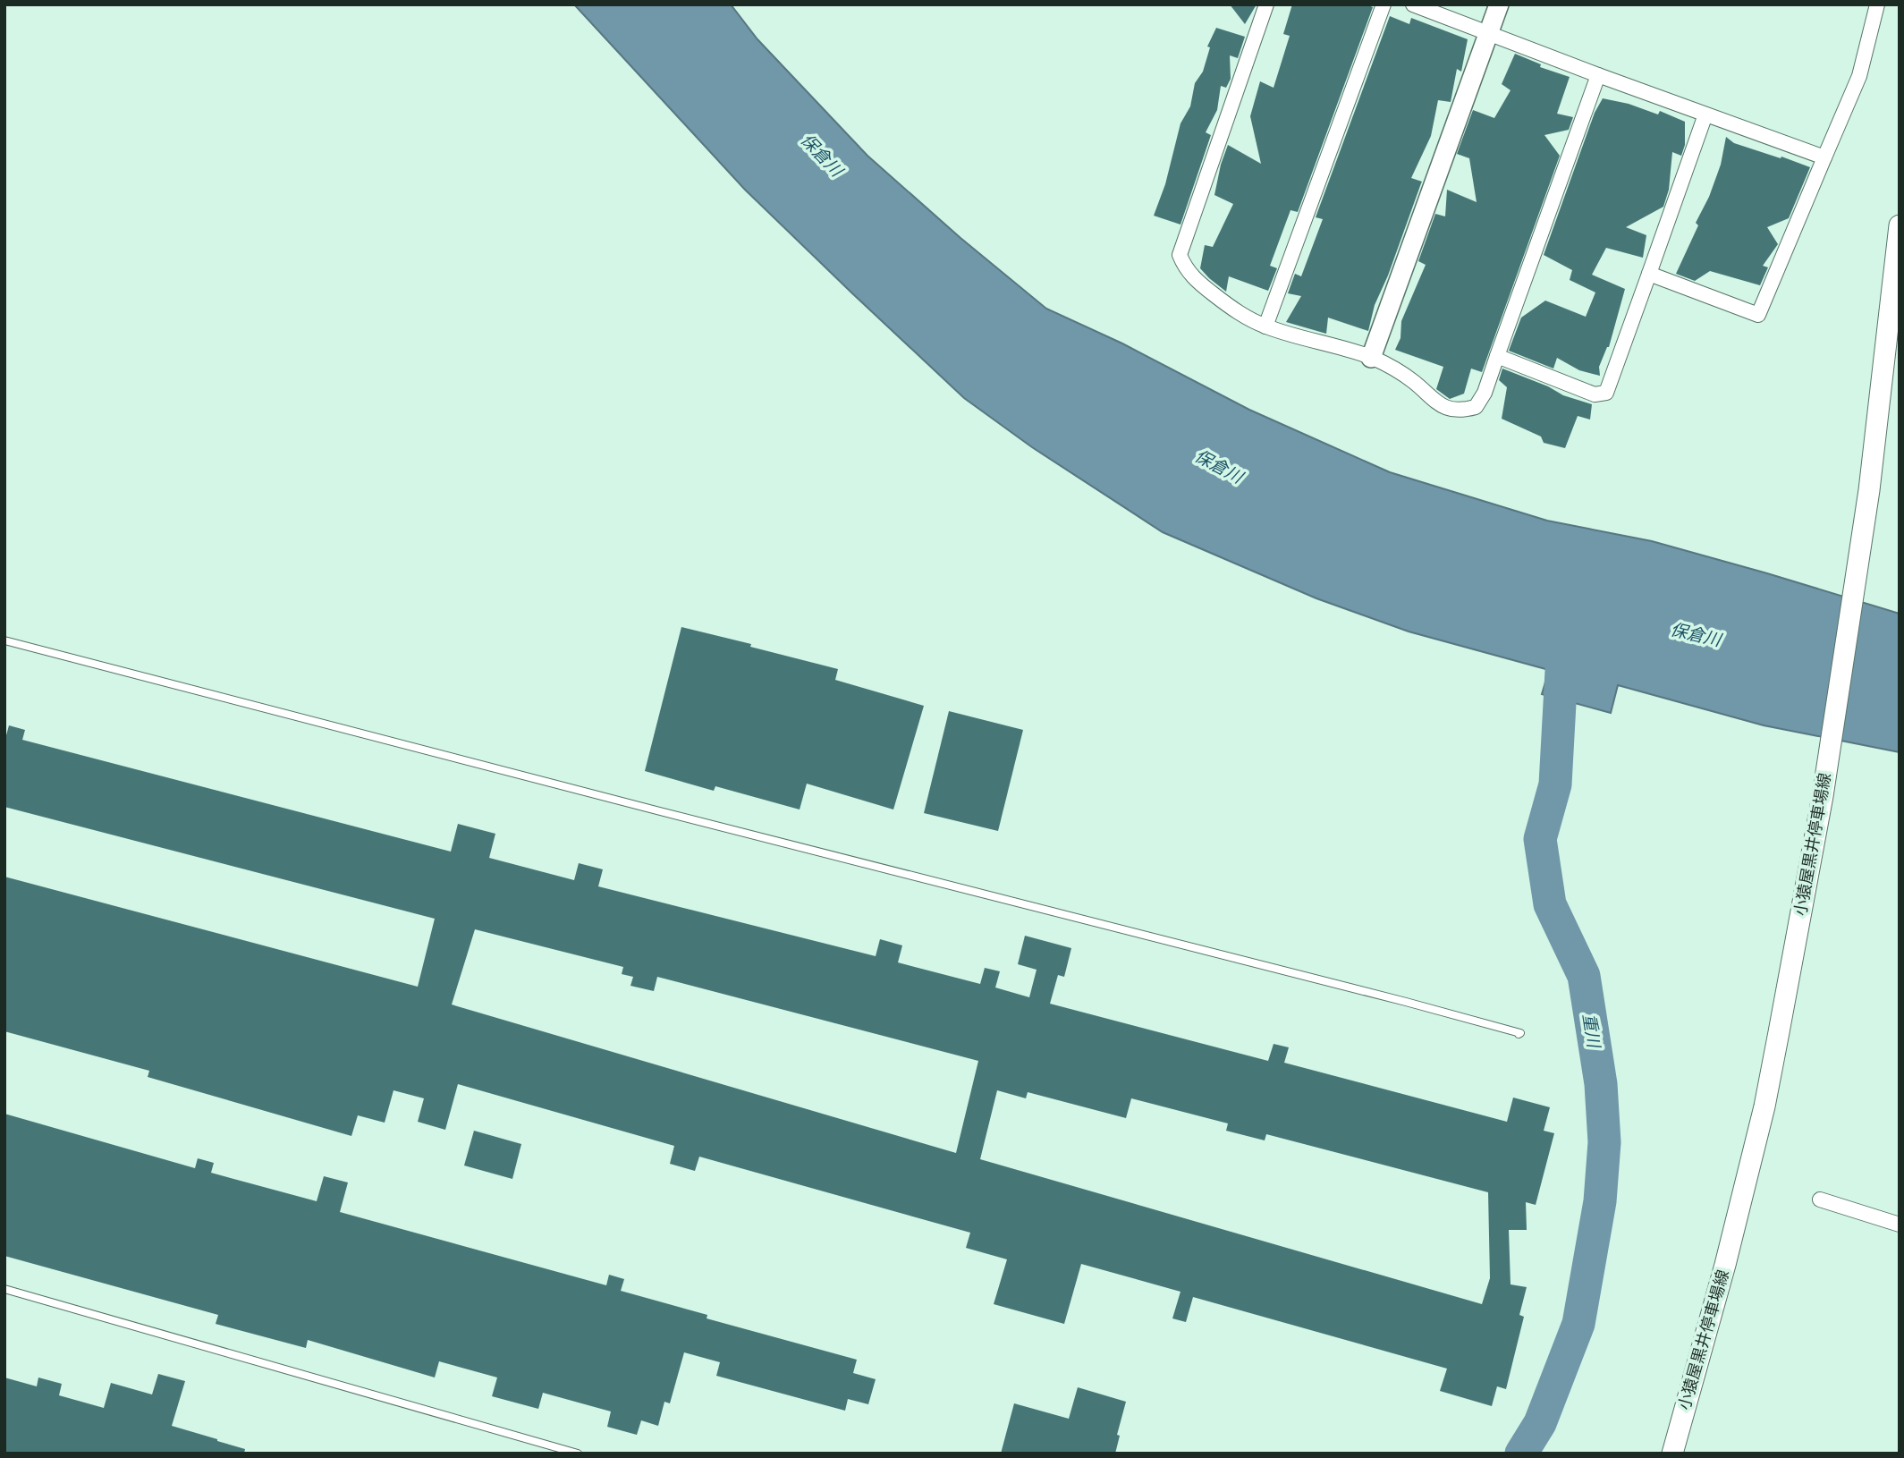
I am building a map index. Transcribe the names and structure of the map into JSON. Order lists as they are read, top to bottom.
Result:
{
  "streets": {
    "main road": ["小猿屋黒井停車場線"]
  },
  "water": ["保倉川", "重川"]
}
